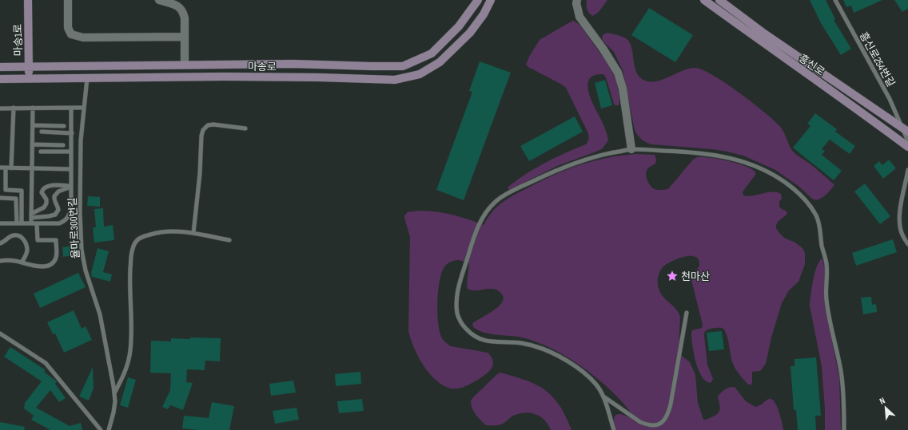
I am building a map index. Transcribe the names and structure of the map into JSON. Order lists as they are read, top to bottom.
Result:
{
  "streets": {
    "street": ["마송1로", "흥신로", "마송로"],
    "lane": ["흥신로254번길", "율마로300번길"]
  },
  "crossings": [
    ["마송1로", "마송로"],
    ["흥신로254번길", "흥신로"],
    ["마송로", "율마로300번길"]
  ],
  "places": {
    "place": ["천마산"]
  },
  "north": "top left"
}
